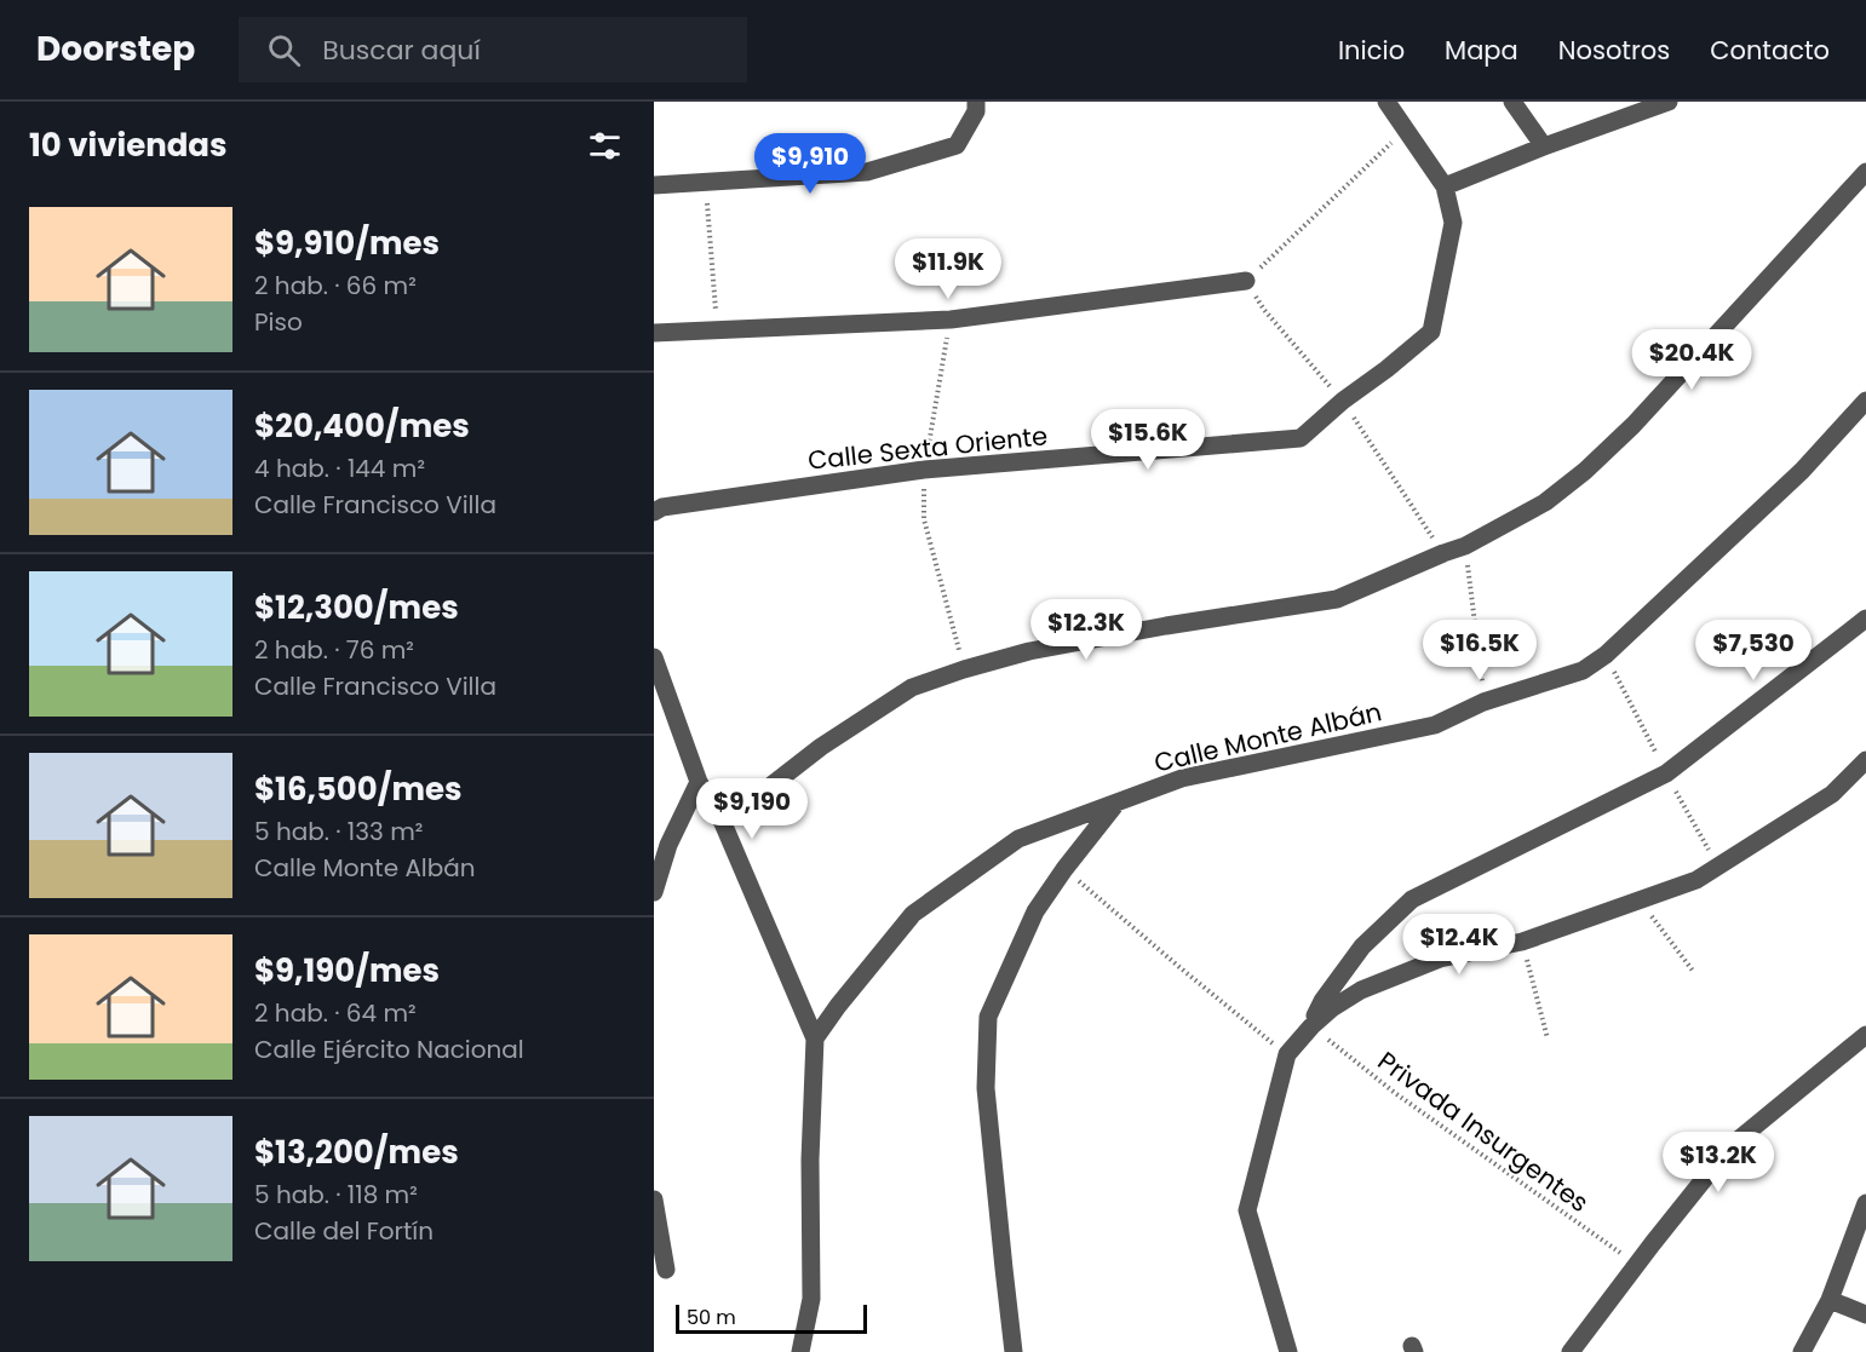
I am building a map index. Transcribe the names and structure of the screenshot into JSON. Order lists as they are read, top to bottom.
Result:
{
  "streets": {
    "street": ["Calle Sexta Oriente", "Calle Monte Albán"],
    "path": ["Privada Insurgentes"]
  },
  "scale_bar": "50 m",
  "page": {
    "header": "Doorstep",
    "search": "Buscar aquí",
    "nav": [
      "Inicio",
      "Mapa",
      "Nosotros",
      "Contacto"
    ],
    "heading": "10 viviendas",
    "price": [
      "$9,910",
      "$11.9K",
      "$20.4K",
      "$15.6K",
      "$12.3K",
      "$16.5K",
      "$7,530",
      "$9,190",
      "$12.4K",
      "$13.2K"
    ],
    "list": [
      {
        "name": "$9,910/mes",
        "note": "2 hab. · 66 m² · Piso"
      },
      {
        "name": "$20,400/mes",
        "note": "4 hab. · 144 m² · Calle Francisco Villa"
      },
      {
        "name": "$12,300/mes",
        "note": "2 hab. · 76 m² · Calle Francisco Villa"
      },
      {
        "name": "$16,500/mes",
        "note": "5 hab. · 133 m² · Calle Monte Albán"
      },
      {
        "name": "$9,190/mes",
        "note": "2 hab. · 64 m² · Calle Ejército Nacional"
      },
      {
        "name": "$13,200/mes",
        "note": "5 hab. · 118 m² · Calle del Fortín"
      }
    ],
    "scale": "50 m"
  }
}
